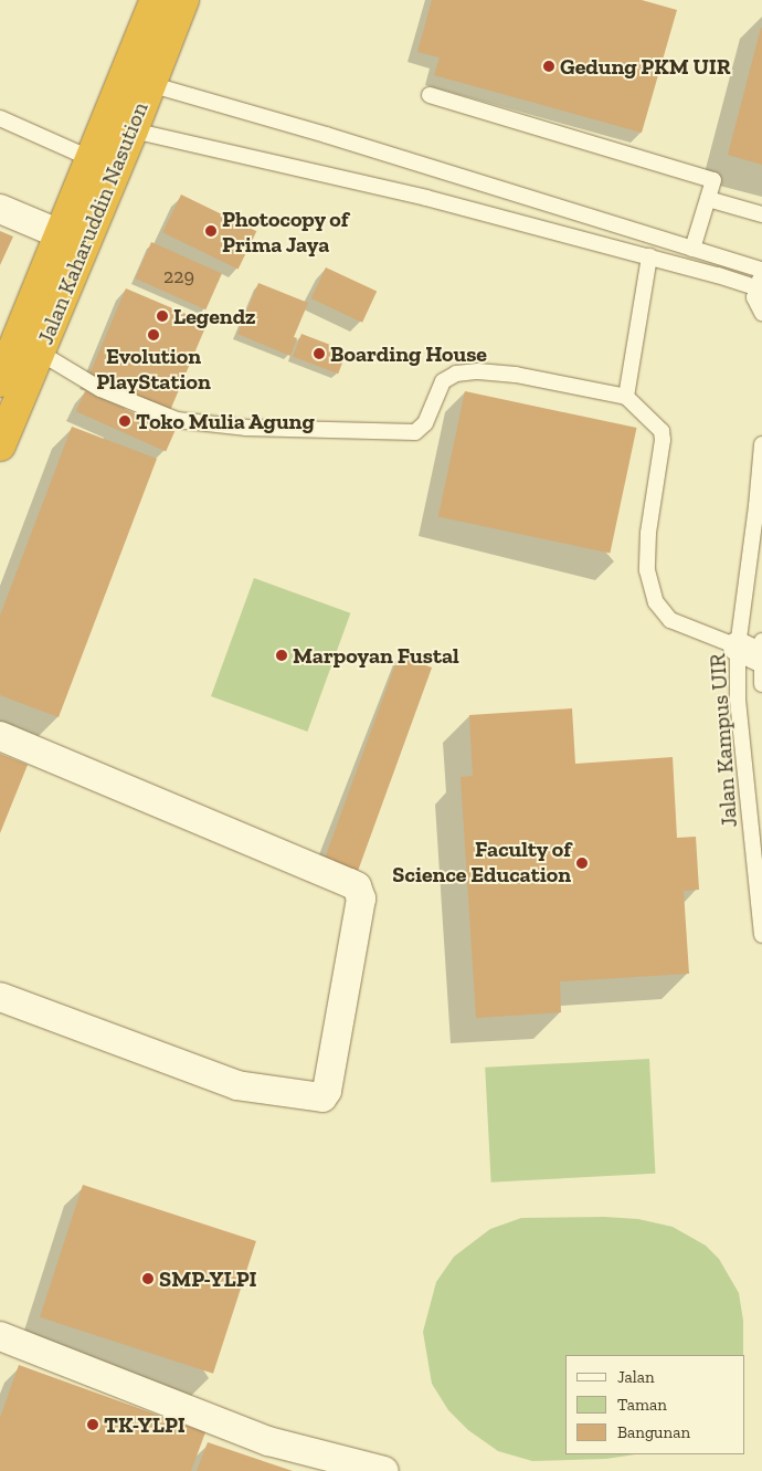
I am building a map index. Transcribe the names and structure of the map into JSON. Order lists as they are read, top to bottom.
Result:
{
  "streets": {
    "highway": ["Jalan Kaharuddin Nasution"],
    "lane": ["Jalan Kampus UIR"]
  },
  "places": [
    "Gedung PKM UIR",
    "Photocopy of Prima Jaya",
    "Legendz",
    "Evolution PlayStation",
    "Boarding House",
    "Toko Mulia Agung",
    "Marpoyan Fustal",
    "Faculty of Science Education",
    "SMP-YLPI",
    "TK-YLPI"
  ],
  "house_numbers": ["229"],
  "legend": ["Jalan", "Taman", "Bangunan"]
}
